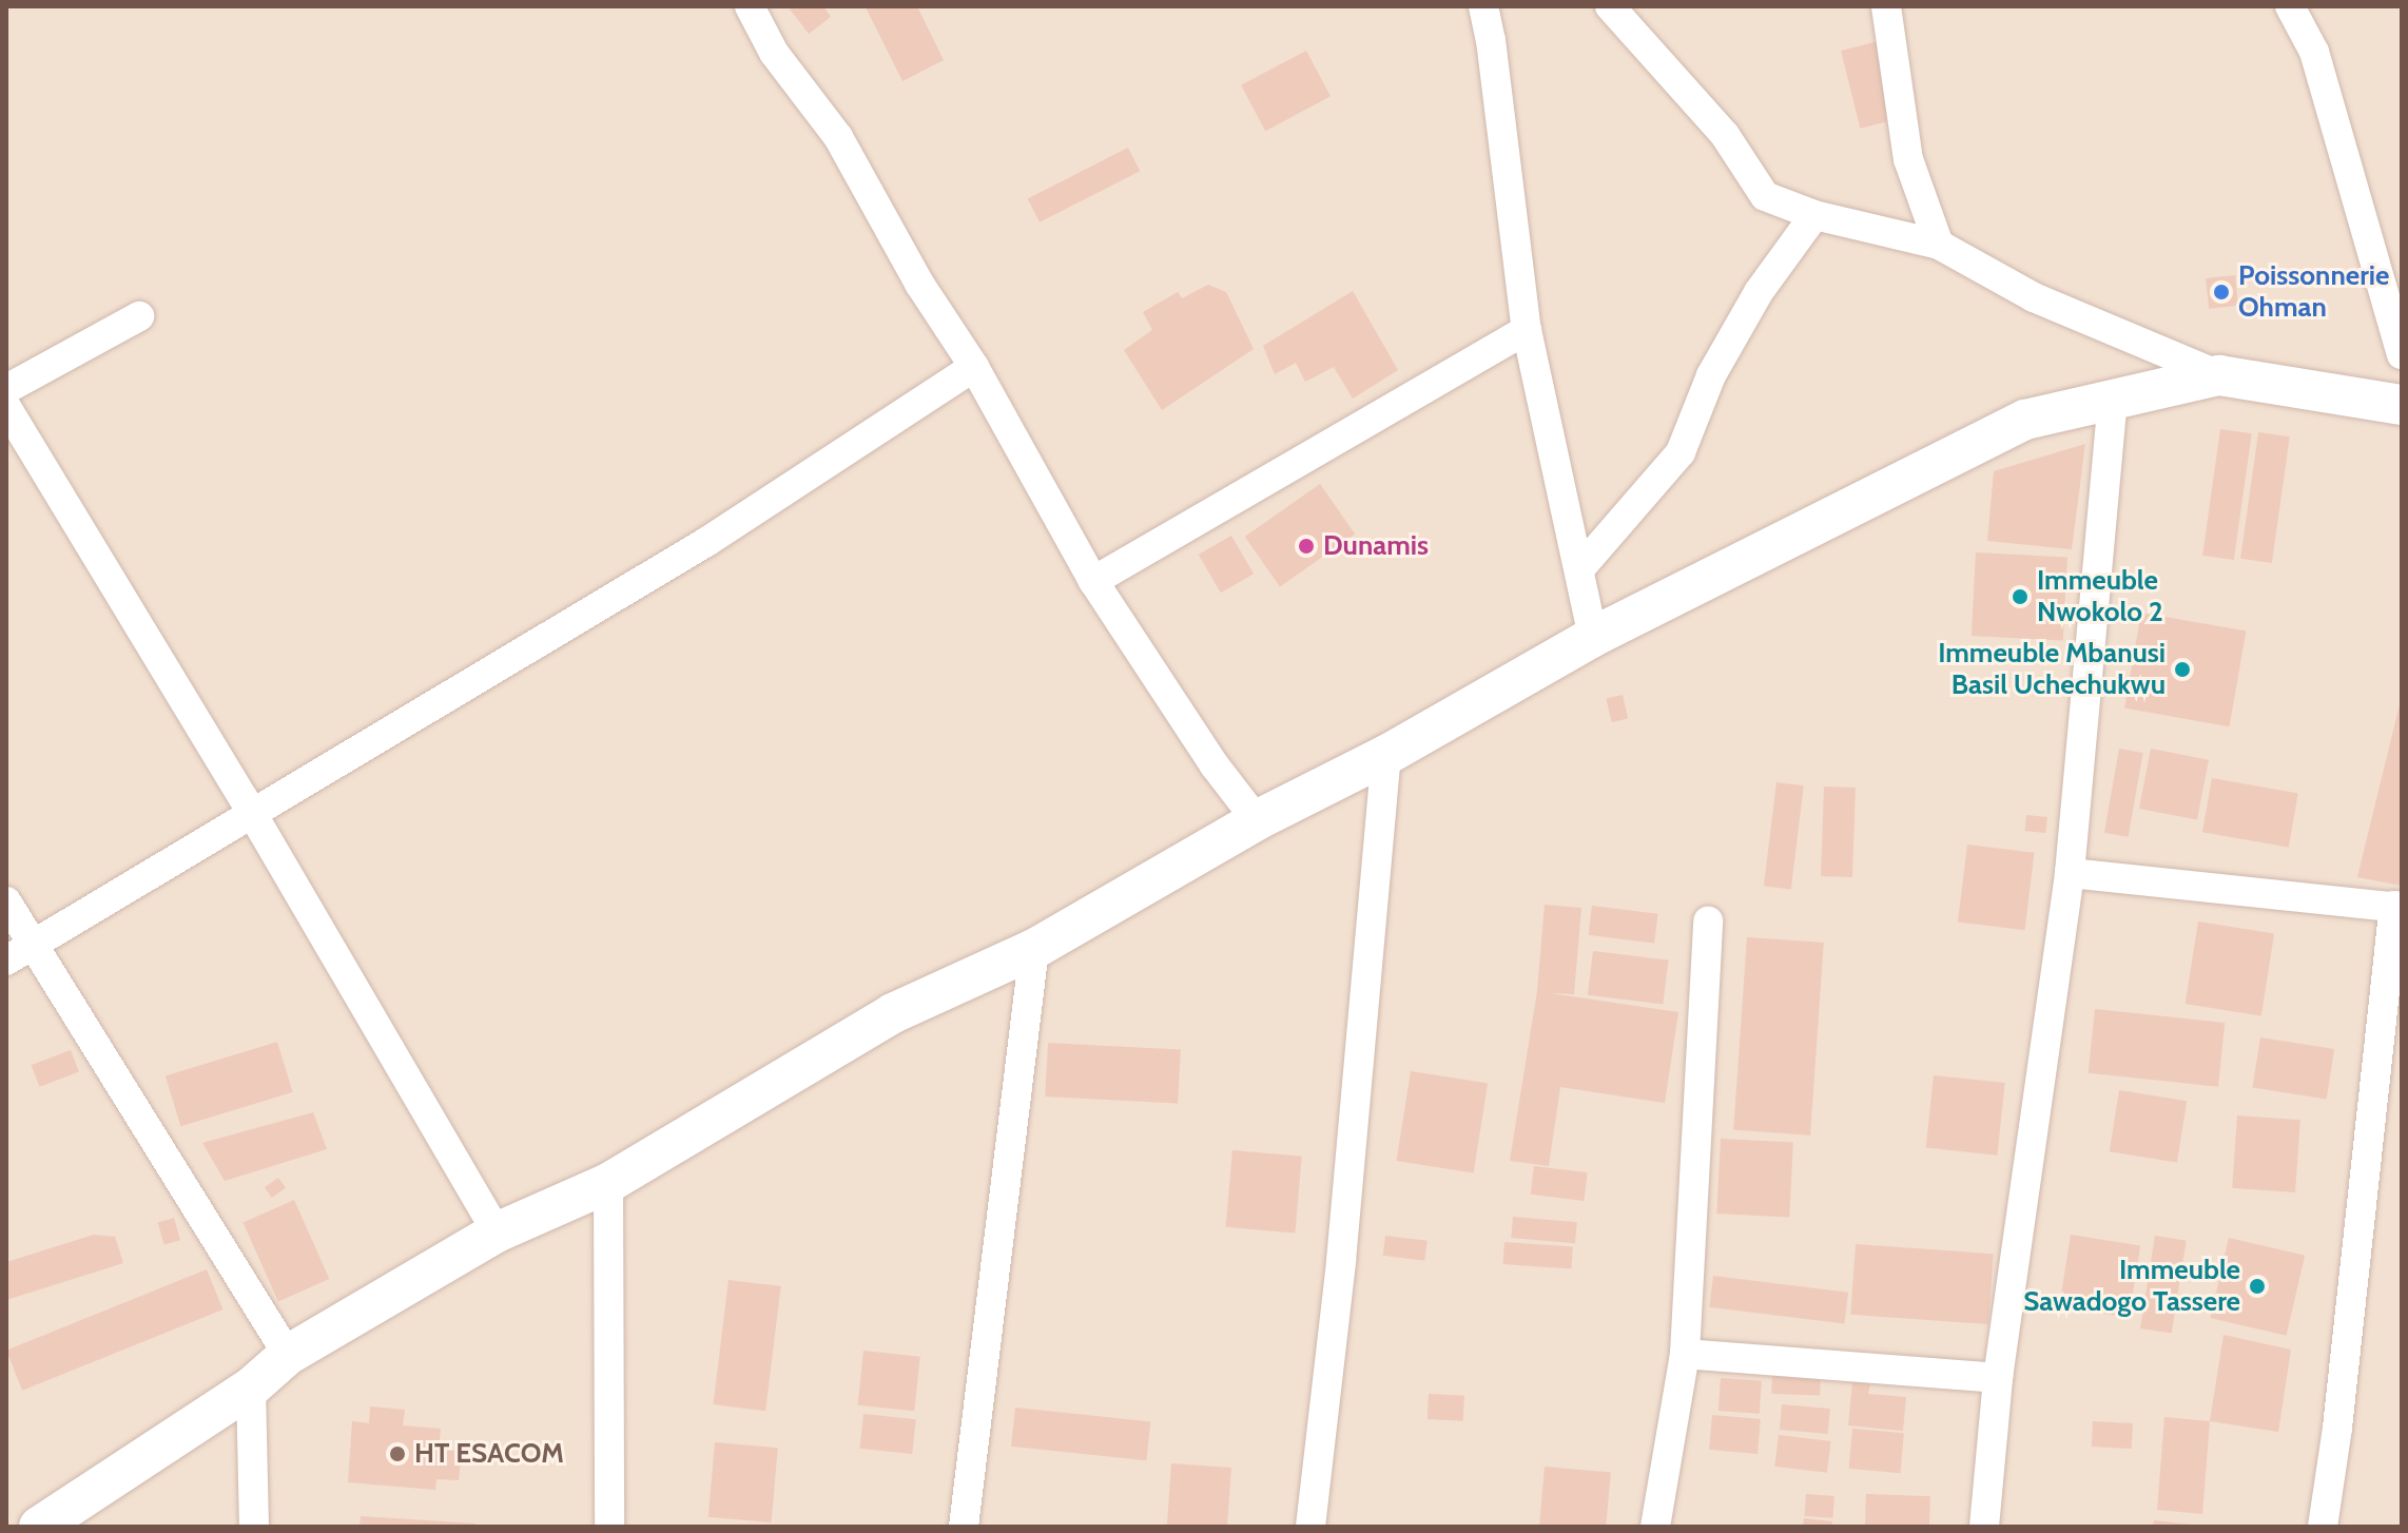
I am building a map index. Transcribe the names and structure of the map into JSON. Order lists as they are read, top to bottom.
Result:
{
  "places": [
    "Poissonnerie Ohman",
    "Dunamis",
    "Immeuble Nwokolo 2",
    "Immeuble Mbanusi Basil Uchechukwu",
    "Immeuble Sawadogo Tassere",
    "HT ESACOM"
  ]
}
